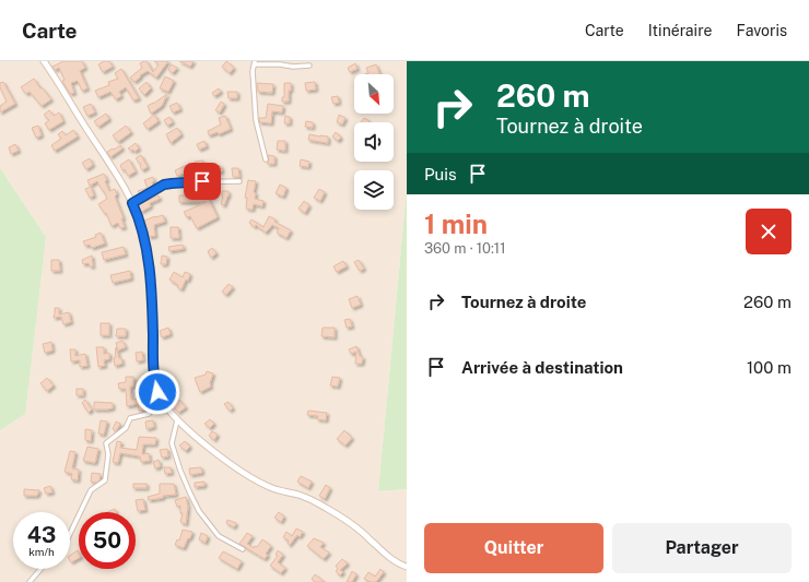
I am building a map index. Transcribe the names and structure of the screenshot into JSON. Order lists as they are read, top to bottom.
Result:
{
  "north": "bottom right",
  "page": {
    "header": "Carte",
    "nav": ["Carte", "Itinéraire", "Favoris"],
    "turn": ["260 m", "Tournez à droite"],
    "then": "Puis",
    "heading": ["1 min", "360 m · 10:11"],
    "list": [
      {
        "name": "Tournez à droite",
        "value": "260 m"
      },
      {
        "name": "Arrivée à destination",
        "value": "100 m"
      }
    ],
    "speed": "43 km/h",
    "limit": "50",
    "buttons": ["Quitter", "Partager"]
  }
}
